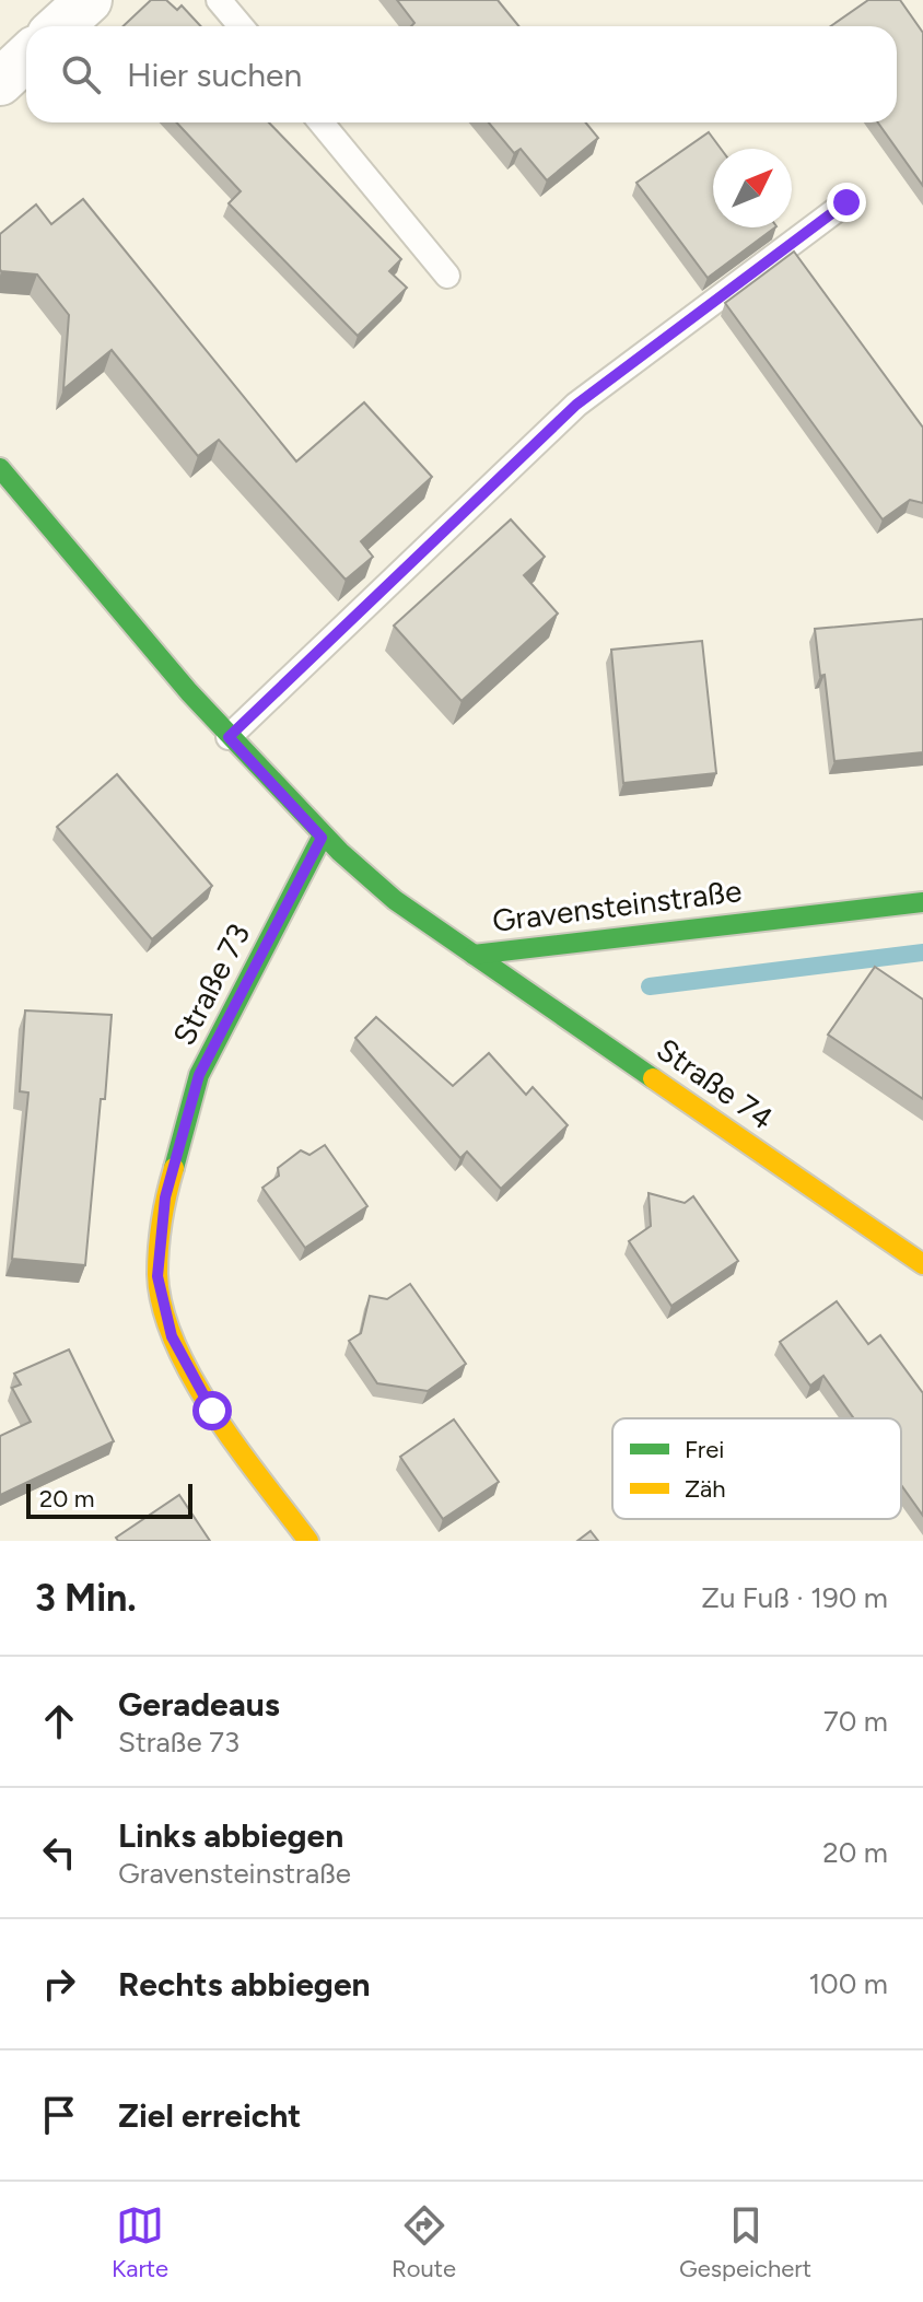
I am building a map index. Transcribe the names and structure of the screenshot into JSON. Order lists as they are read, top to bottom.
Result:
{
  "streets": {
    "street": ["Gravensteinstraße", "Straße 73", "Straße 74"]
  },
  "crossings": [
    ["Gravensteinstraße", "Straße 73"],
    ["Gravensteinstraße", "Straße 74"]
  ],
  "legend": ["Frei", "Zäh"],
  "scale_bar": "20 m",
  "north": "top right",
  "page": {
    "search": "Hier suchen",
    "scale": "20 m",
    "heading": ["3 Min.", "Zu Fuß · 190 m"],
    "list": [
      ["Geradeaus", "Straße 73", "70 m"],
      ["Links abbiegen", "Gravensteinstraße", "20 m"],
      ["Rechts abbiegen", "100 m"],
      "Ziel erreicht"
    ],
    "nav": ["Karte", "Route", "Gespeichert"]
  }
}
